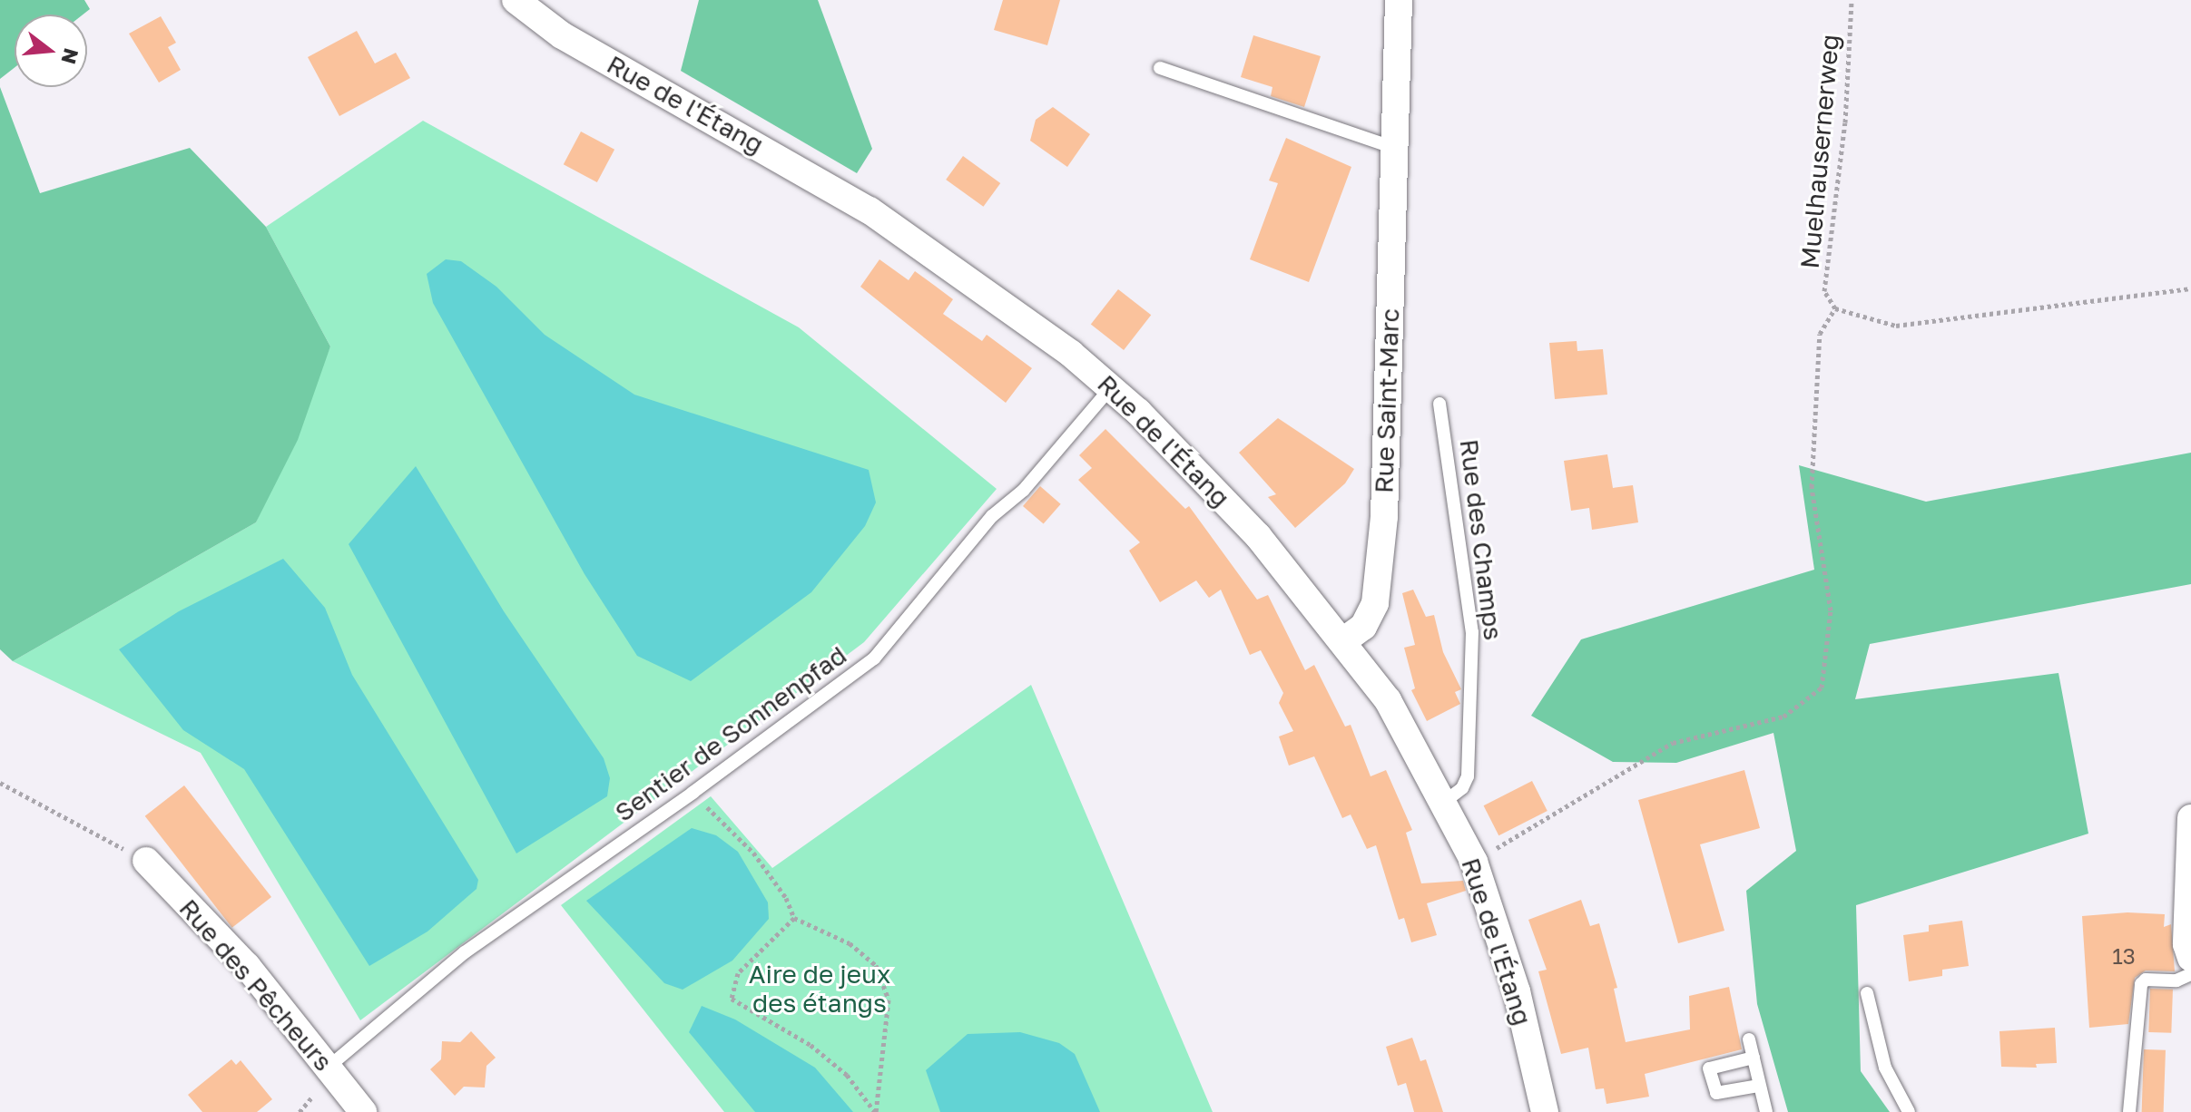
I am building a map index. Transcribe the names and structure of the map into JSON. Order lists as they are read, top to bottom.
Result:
{
  "streets": {
    "street": ["Rue de l'Étang", "Rue Saint-Marc", "Rue des Pêcheurs"],
    "lane": ["Rue des Champs", "Sentier de Sonnenpfad"],
    "path": ["Muelhausernerweg"]
  },
  "crossings": [
    ["Rue de l'Étang", "Rue Saint-Marc"],
    ["Rue de l'Étang", "Rue des Champs"],
    ["Rue de l'Étang", "Sentier de Sonnenpfad"],
    ["Sentier de Sonnenpfad", "Rue des Pêcheurs"]
  ],
  "parks": ["Aire de jeux des étangs"],
  "house_numbers": ["13"],
  "north": "right"
}
